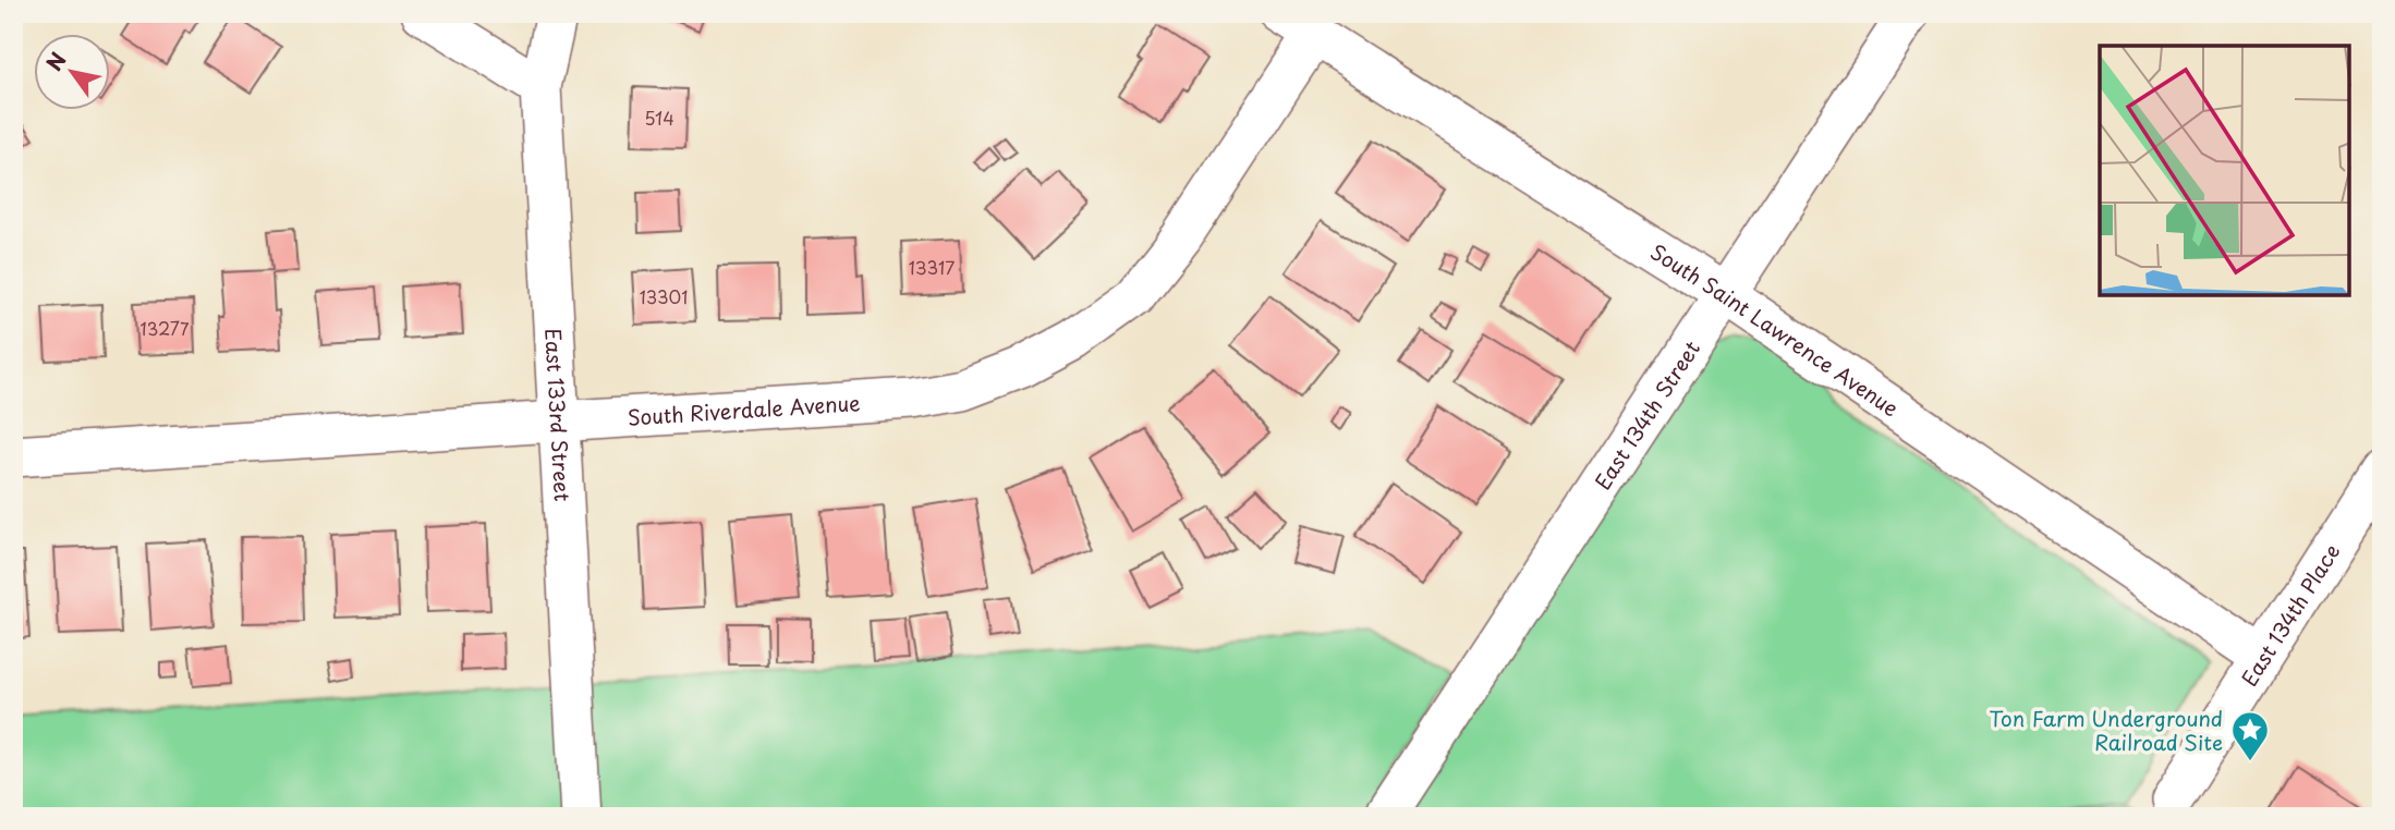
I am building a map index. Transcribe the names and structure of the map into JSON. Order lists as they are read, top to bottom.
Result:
{
  "streets": {
    "street": [
      "South Saint Lawrence Avenue",
      "South Riverdale Avenue",
      "East 133rd Street",
      "East 134th Street",
      "East 134th Place"
    ]
  },
  "crossings": [
    ["South Saint Lawrence Avenue", "South Riverdale Avenue"],
    ["South Saint Lawrence Avenue", "East 134th Street"],
    ["South Saint Lawrence Avenue", "East 134th Place"],
    ["South Riverdale Avenue", "East 133rd Street"]
  ],
  "places": {
    "place": ["Ton Farm Underground Railroad Site"]
  },
  "house_numbers": [
    "514",
    "13317",
    "13301",
    "13277"
  ],
  "north": "top left"
}
